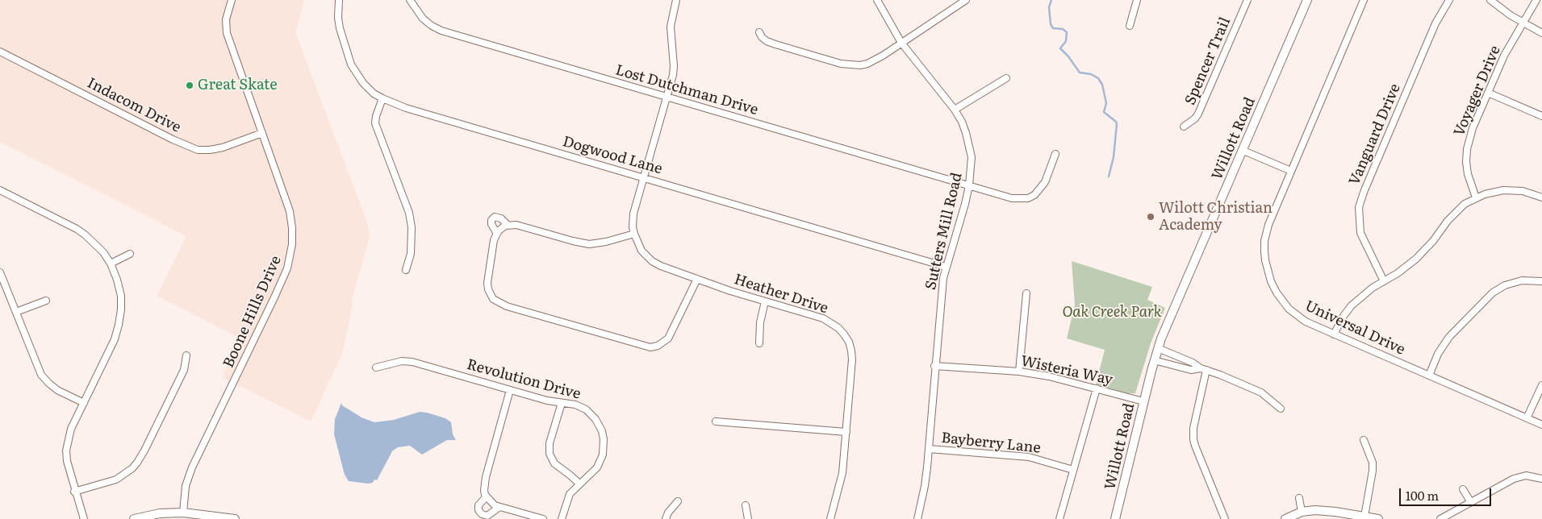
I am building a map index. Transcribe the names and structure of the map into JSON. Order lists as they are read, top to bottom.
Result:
{
  "streets": {
    "main road": ["Willott Road"],
    "street": [
      "Spencer Trail",
      "Lost Dutchman Drive",
      "Voyager Drive",
      "Indacom Drive",
      "Vanguard Drive",
      "Dogwood Lane",
      "Sutters Mill Road",
      "Heather Drive",
      "Boone Hills Drive",
      "Universal Drive",
      "Wisteria Way",
      "Revolution Drive",
      "Bayberry Lane"
    ]
  },
  "crossings": [
    ["Lost Dutchman Drive", "Sutters Mill Road"],
    ["Indacom Drive", "Boone Hills Drive"],
    ["Willott Road", "Wisteria Way"],
    ["Dogwood Lane", "Sutters Mill Road"],
    ["Sutters Mill Road", "Wisteria Way"],
    ["Sutters Mill Road", "Bayberry Lane"]
  ],
  "parks": ["Oak Creek Park"],
  "places": ["Great Skate", "Wilott Christian Academy"],
  "scale_bar": "100 m"
}
